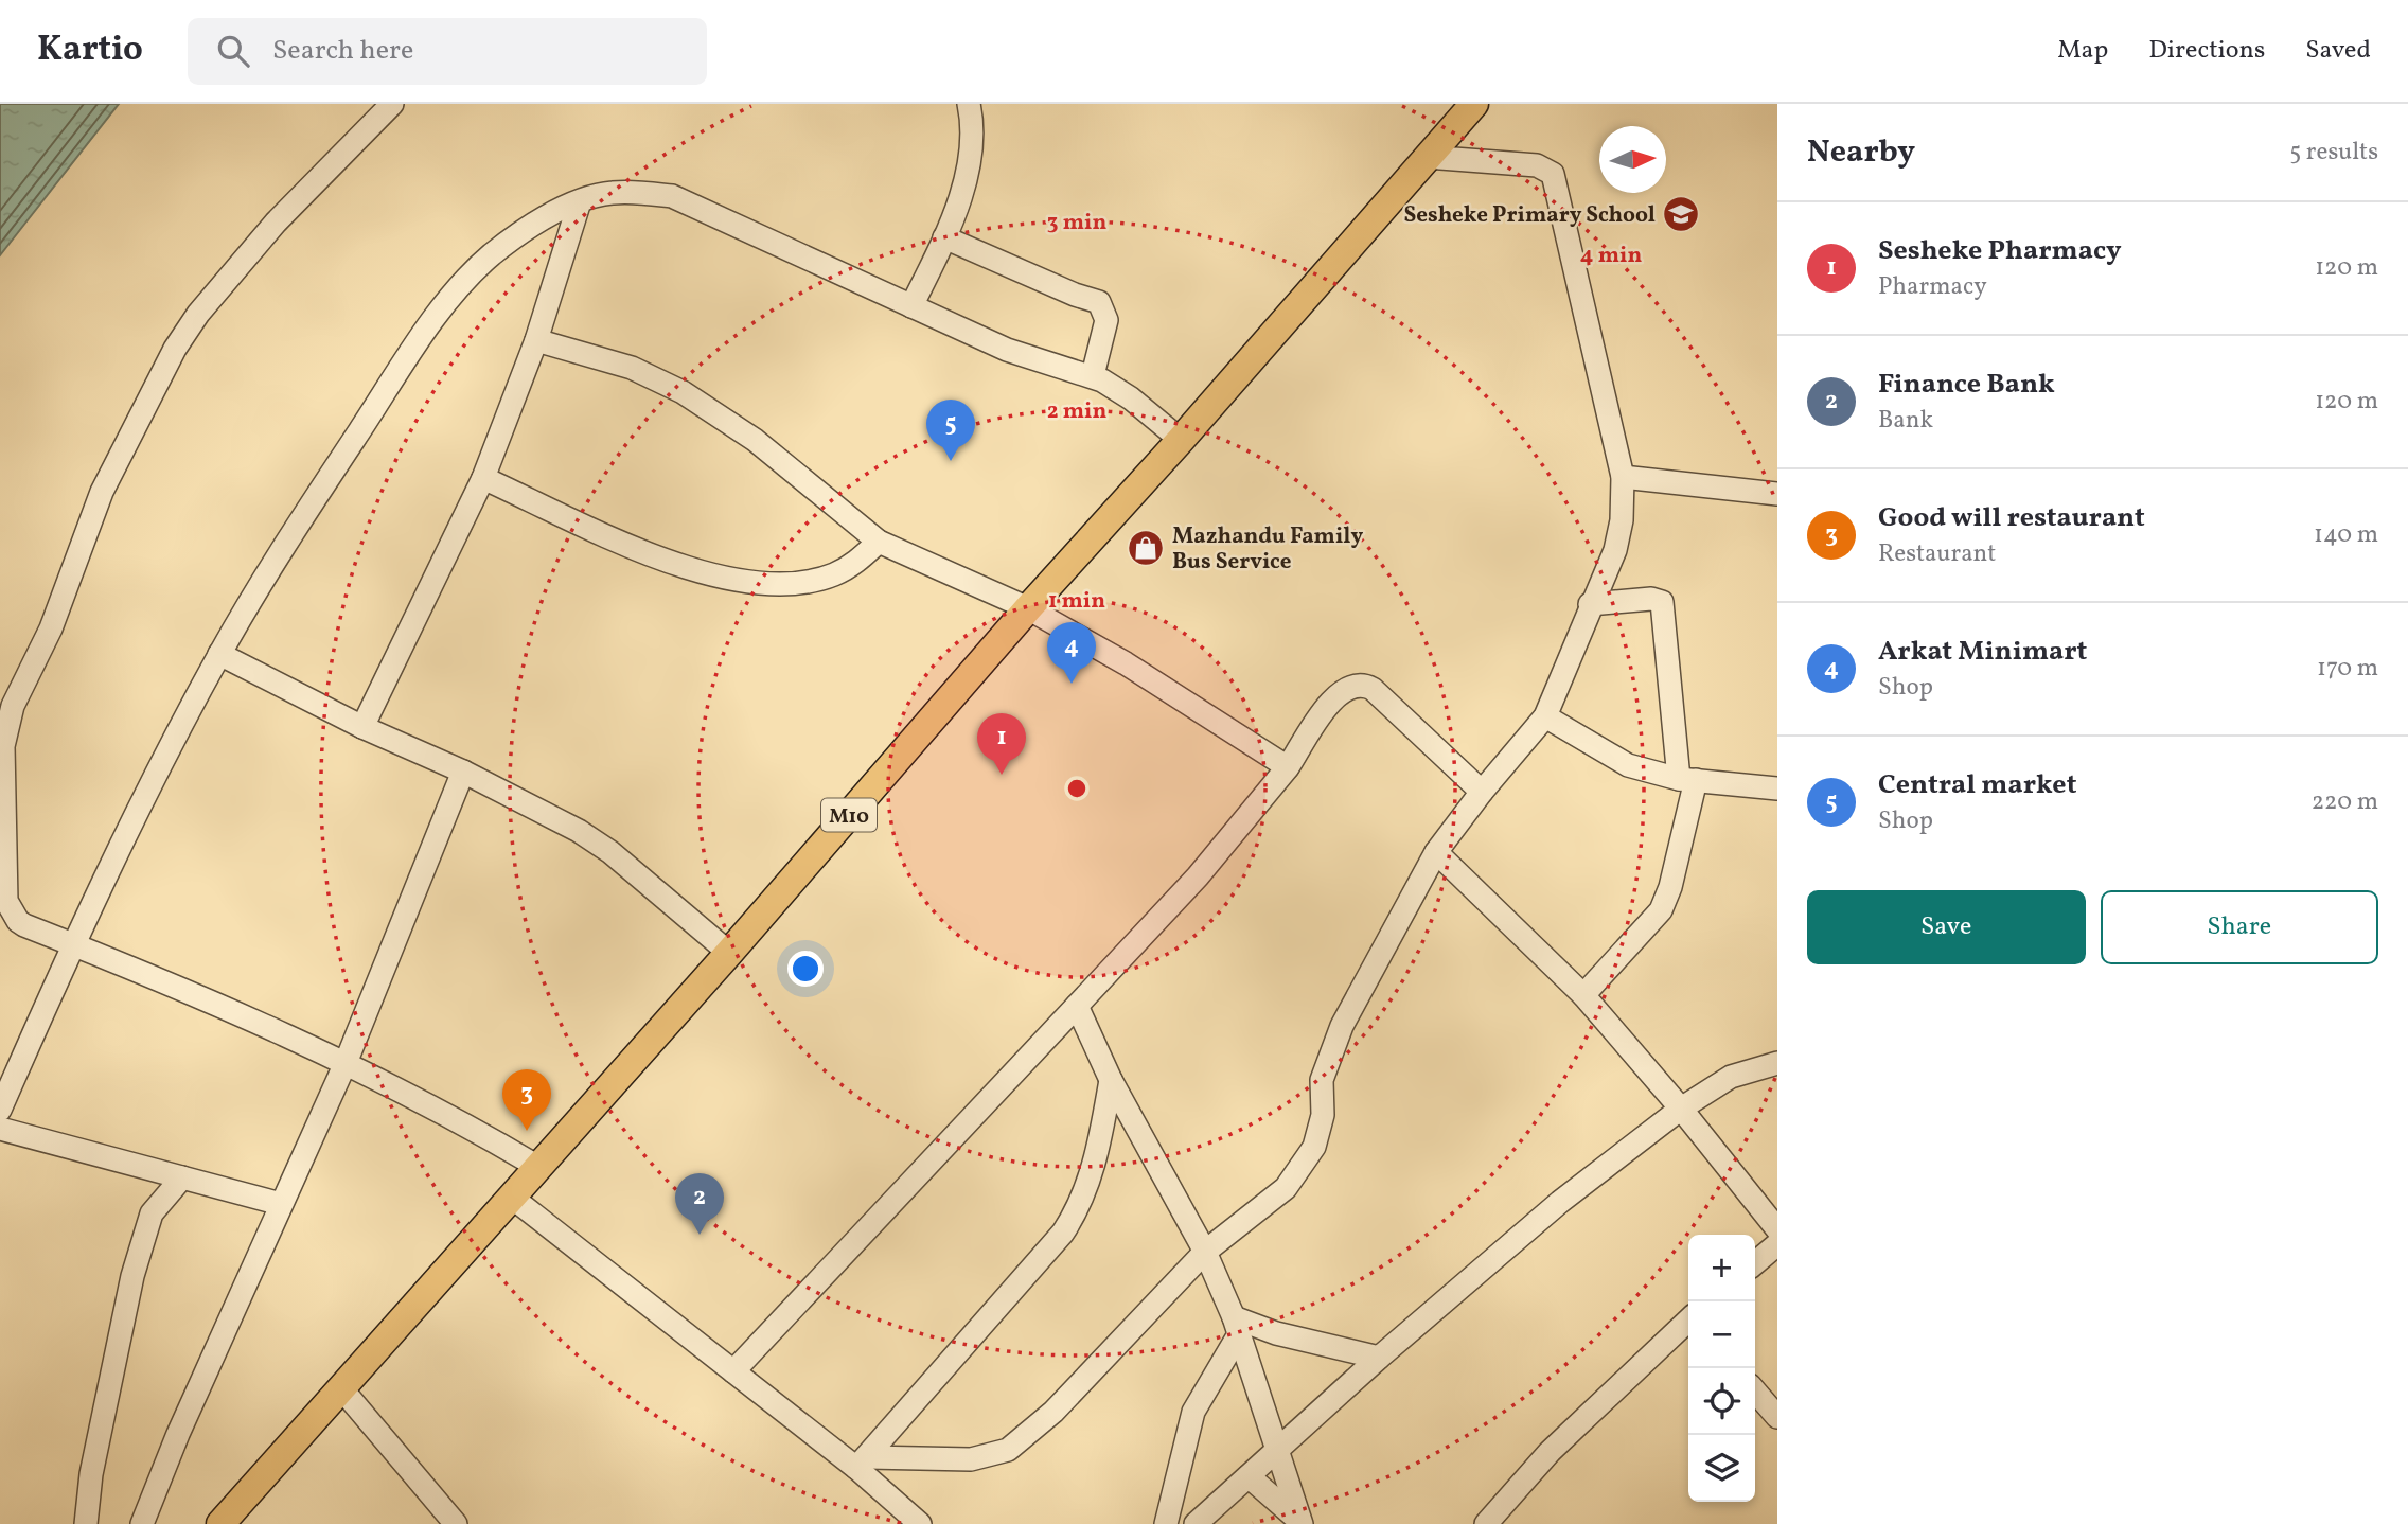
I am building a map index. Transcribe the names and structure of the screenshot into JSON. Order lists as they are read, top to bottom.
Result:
{
  "streets": {
    "main road": ["M10"]
  },
  "places": {
    "school or university": ["Sesheke Primary School"],
    "shop": ["Mazhandu Family Bus Service"]
  },
  "north": "right",
  "page": {
    "header": "Kartio",
    "search": "Search here",
    "nav": ["Map", "Directions", "Saved"],
    "heading": ["Nearby", "5 results"],
    "list": [
      {
        "mark": "1",
        "name": "Sesheke Pharmacy",
        "note": "Pharmacy",
        "value": "120 m"
      },
      {
        "mark": "2",
        "name": "Finance Bank",
        "note": "Bank",
        "value": "120 m"
      },
      {
        "mark": "3",
        "name": "Good will restaurant",
        "note": "Restaurant",
        "value": "140 m"
      },
      {
        "mark": "4",
        "name": "Arkat Minimart",
        "note": "Shop",
        "value": "170 m"
      },
      {
        "mark": "5",
        "name": "Central market",
        "note": "Shop",
        "value": "220 m"
      }
    ],
    "pins": [
      "5",
      "4",
      "1",
      "3",
      "2"
    ],
    "buttons": ["Save", "Share"],
    "map_buttons": ["+", "−"]
  },
  "rings": [
    "3 min",
    "4 min",
    "2 min",
    "1 min"
  ]
}
